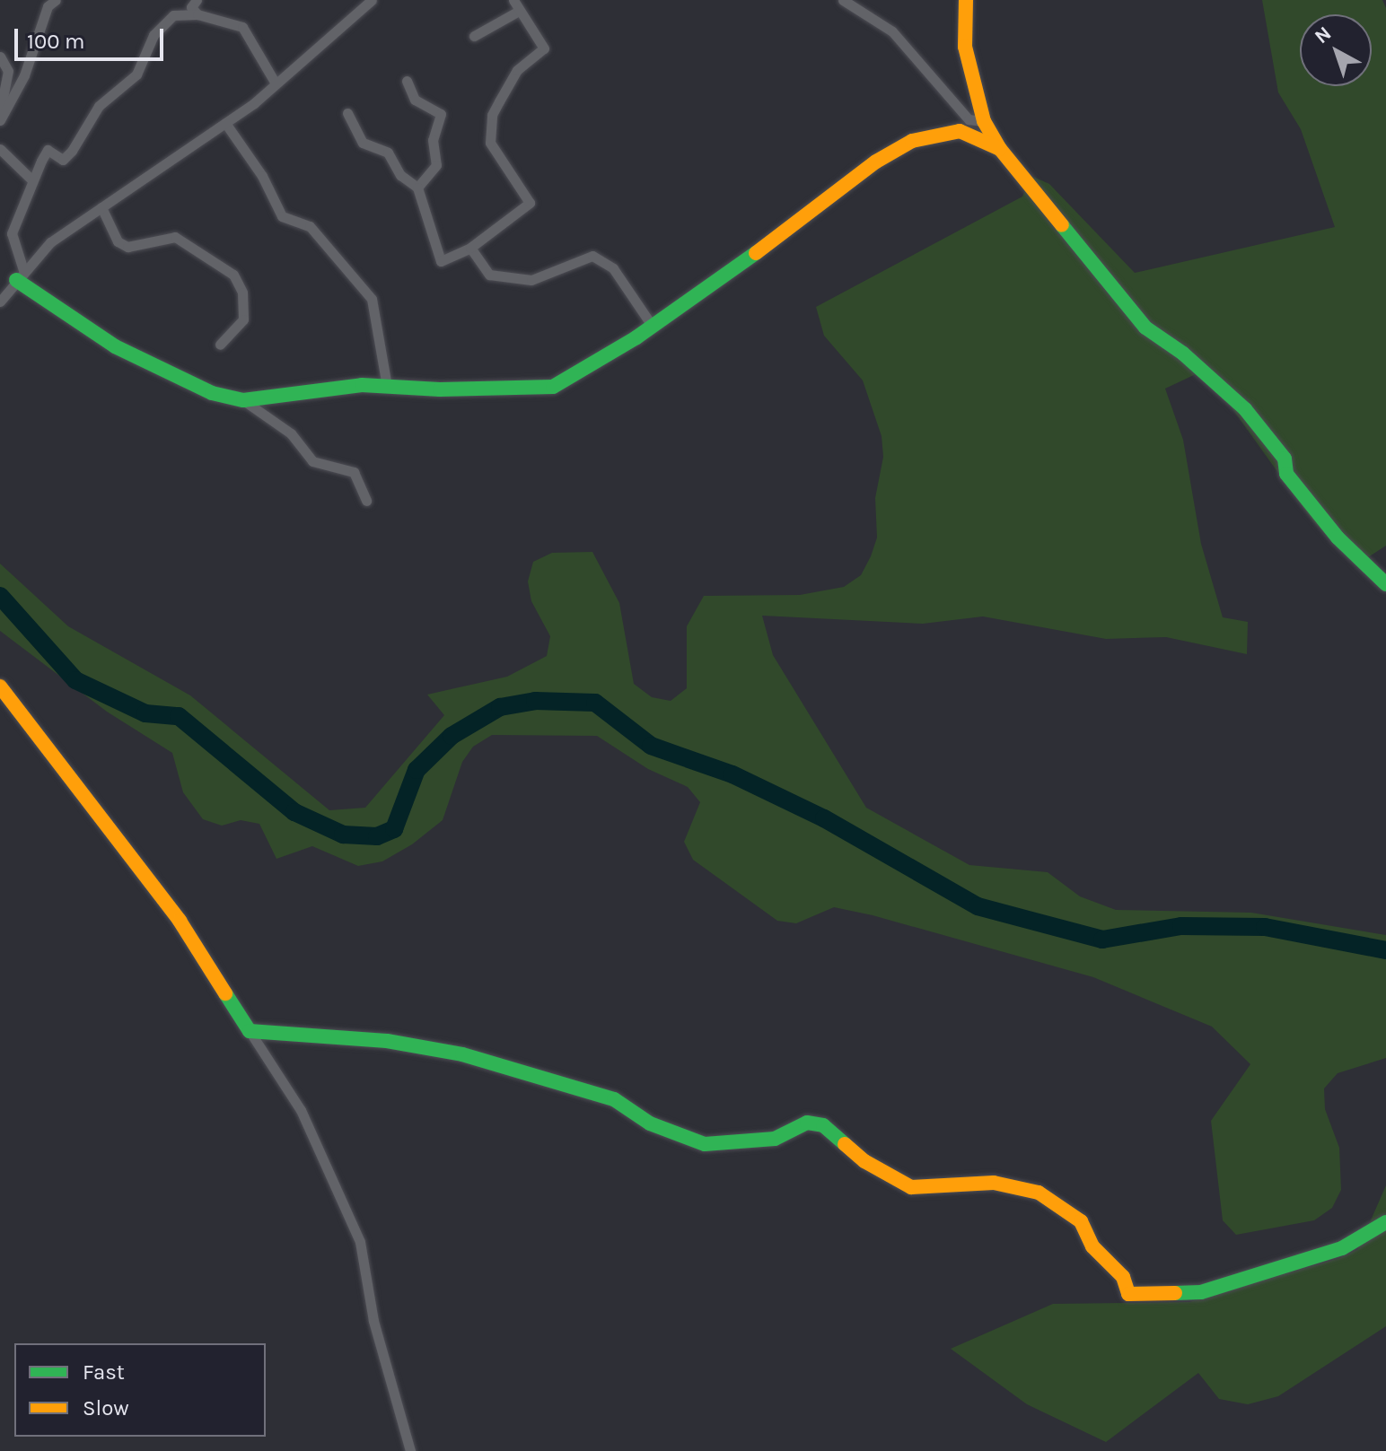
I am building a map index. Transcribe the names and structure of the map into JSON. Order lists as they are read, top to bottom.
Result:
{
  "legend": ["Fast", "Slow"],
  "scale_bar": "100 m",
  "north": "top left"
}
